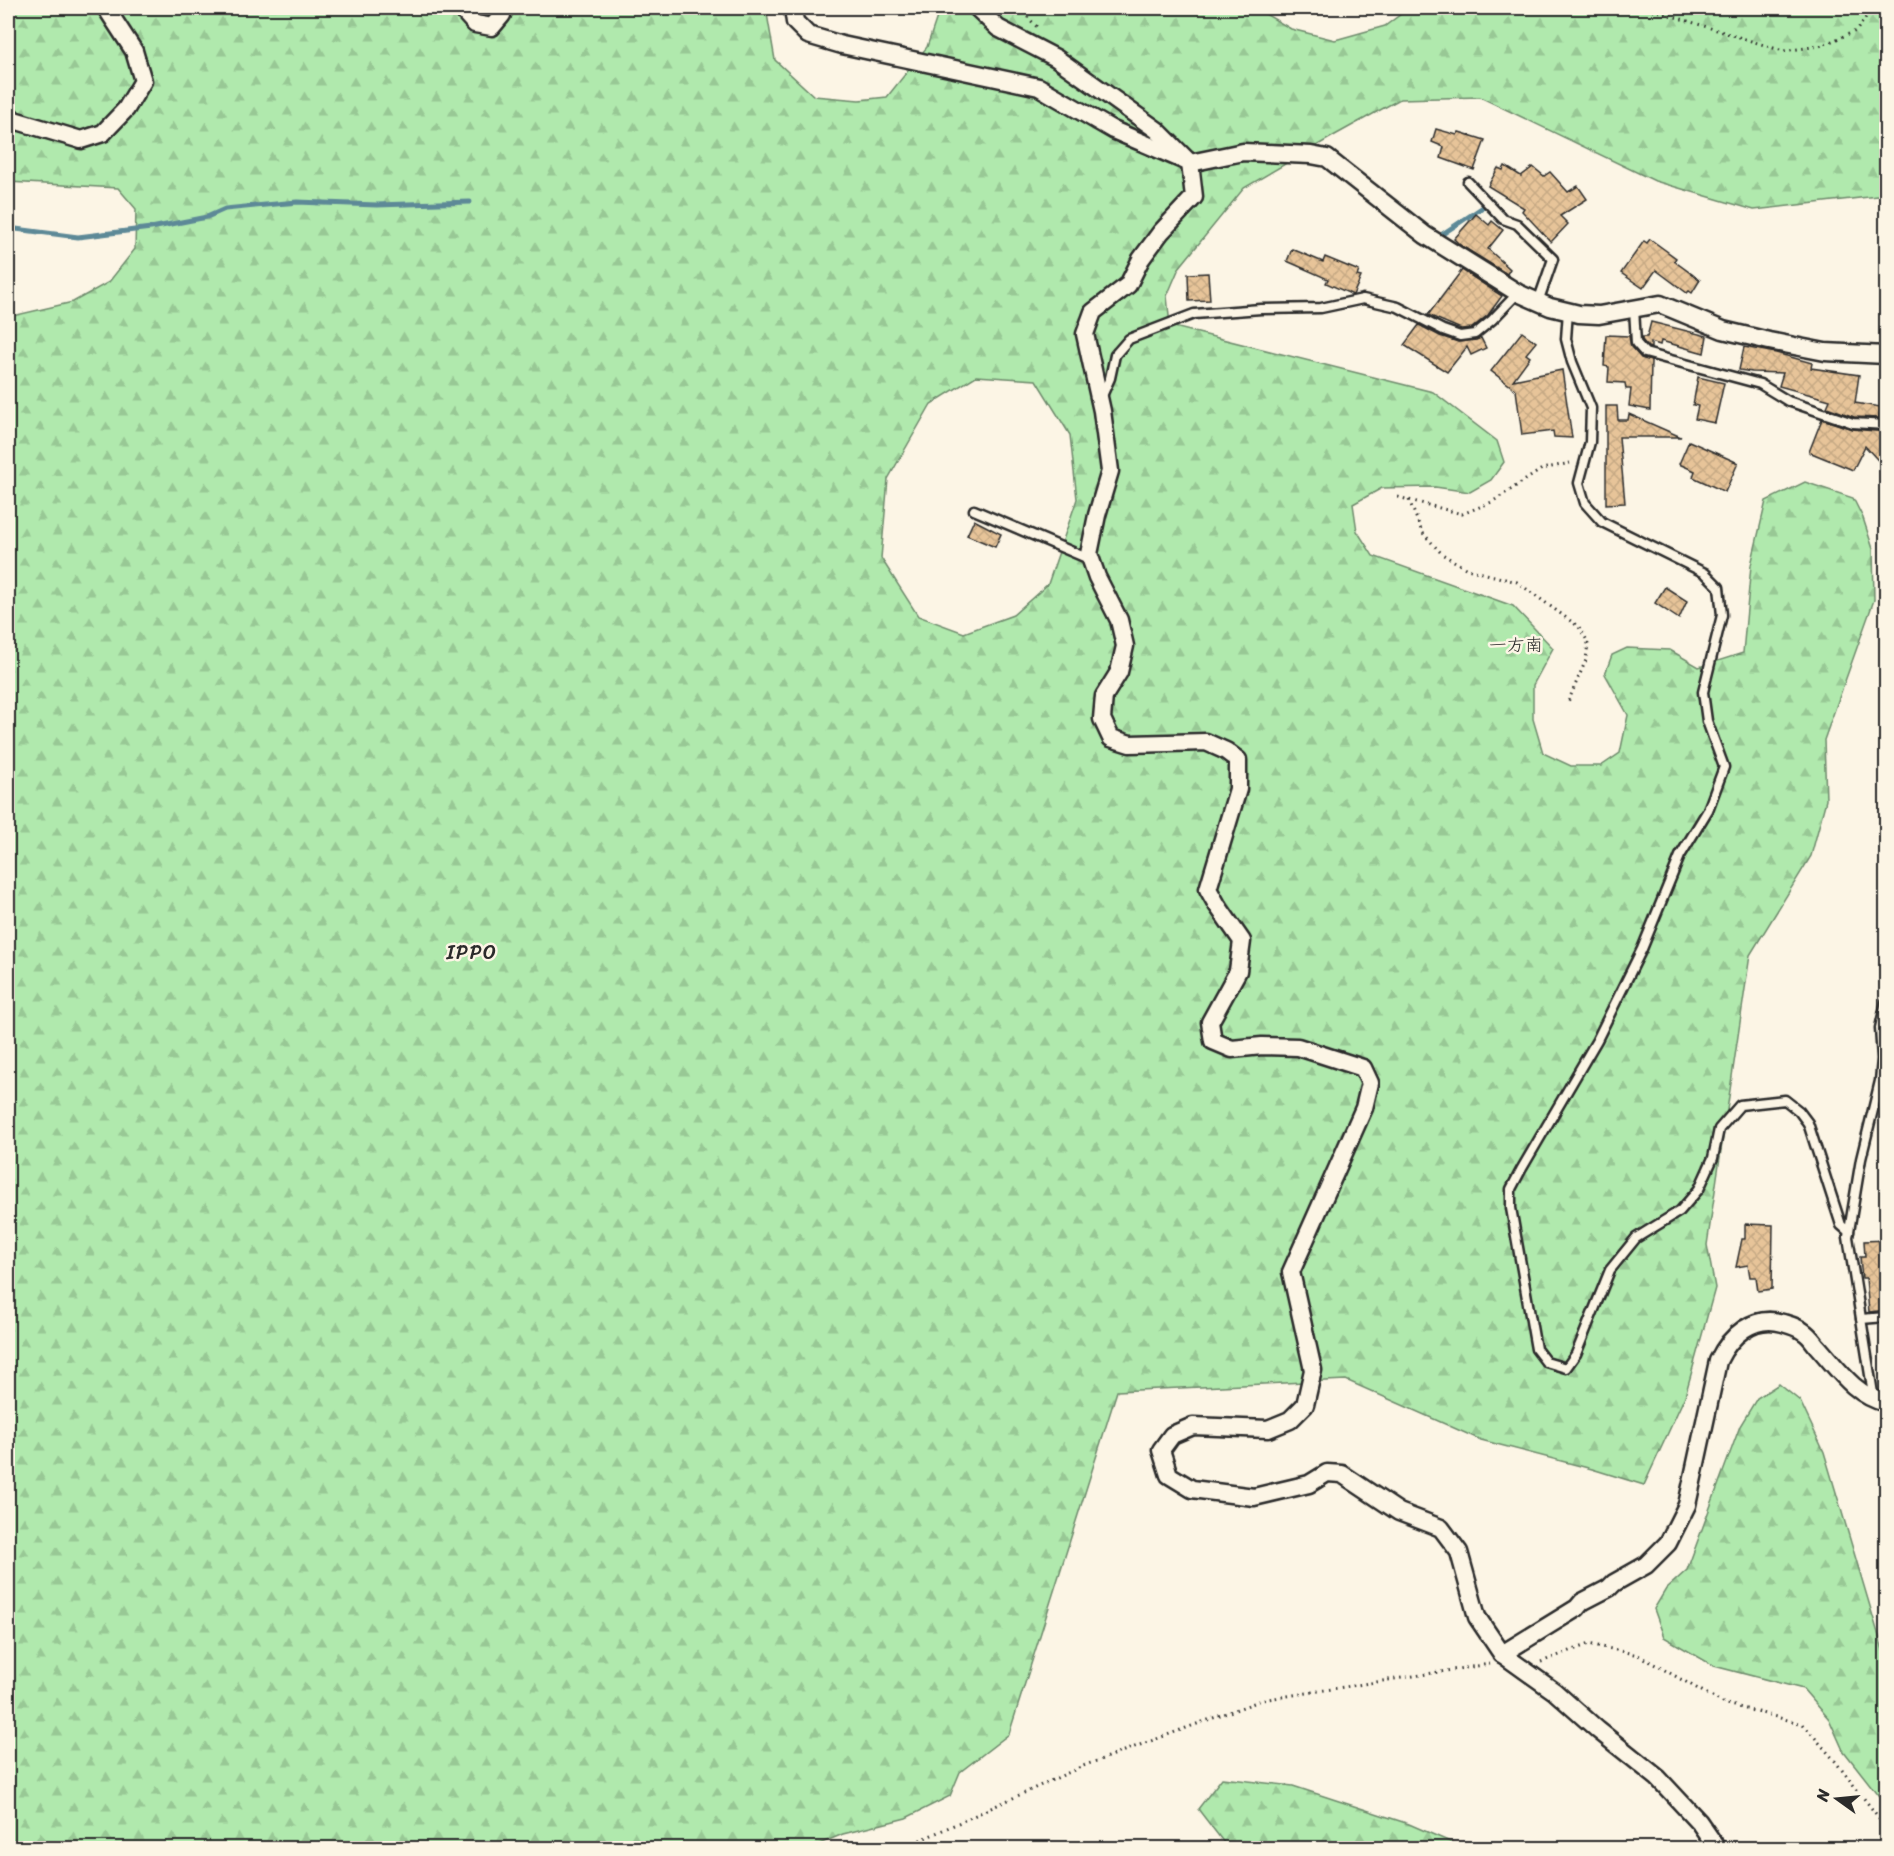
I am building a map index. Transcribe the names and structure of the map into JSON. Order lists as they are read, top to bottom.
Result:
{
  "districts": ["一方南", "IPPO"],
  "north": "left"
}
